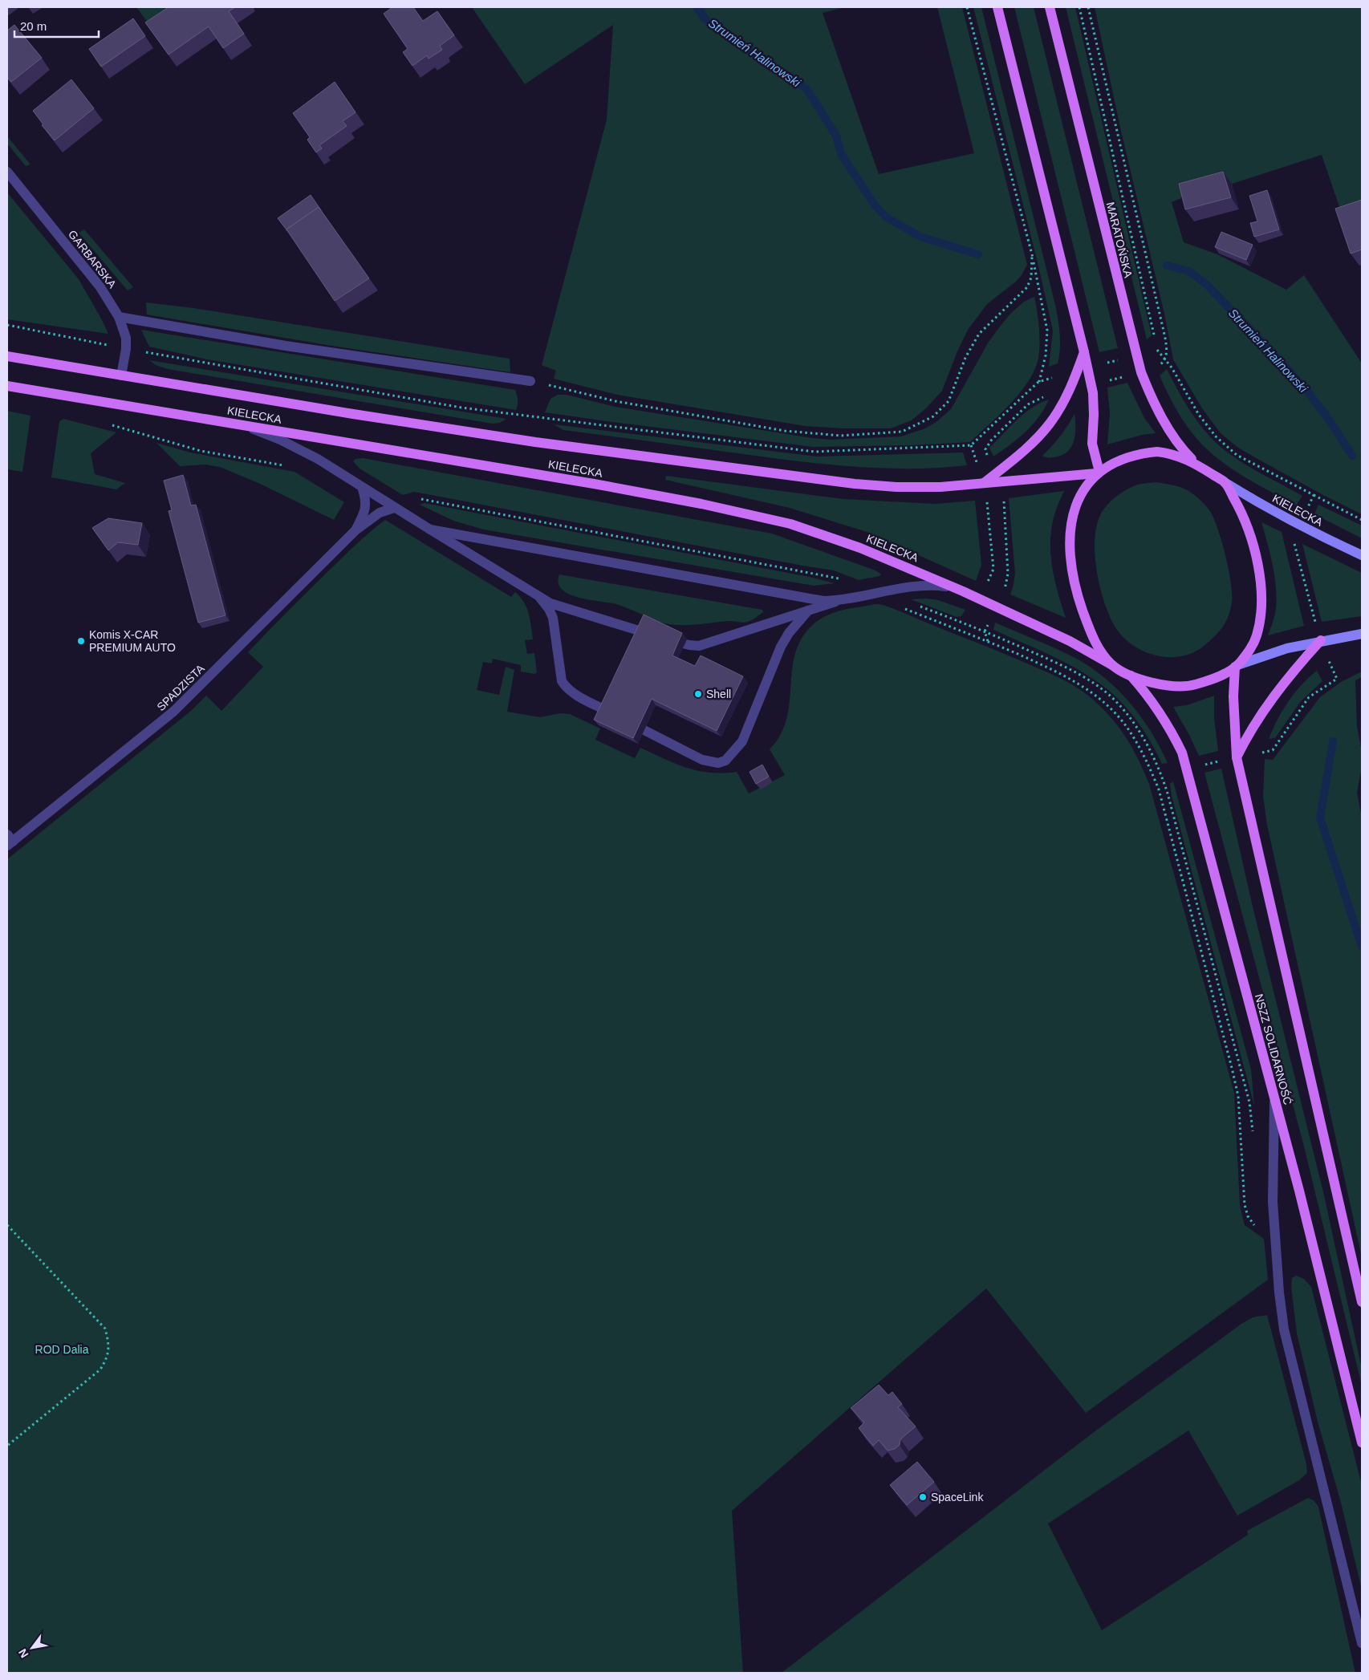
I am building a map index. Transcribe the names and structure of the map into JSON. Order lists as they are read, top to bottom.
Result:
{
  "streets": {
    "main road": ["MARATOŃSKA", "KIELECKA", "NSZZ SOLIDARNOŚĆ"],
    "street": ["GARBARSKA", "SPADZISTA"]
  },
  "crossings": [
    ["GARBARSKA", "KIELECKA"],
    ["KIELECKA", "NSZZ SOLIDARNOŚĆ"]
  ],
  "water": ["Strumień Halinowski"],
  "parks": ["ROD Dalia"],
  "places": ["Komis X-CAR PREMIUM AUTO", "Shell", "SpaceLink"],
  "scale_bar": "20 m",
  "north": "bottom left"
}
